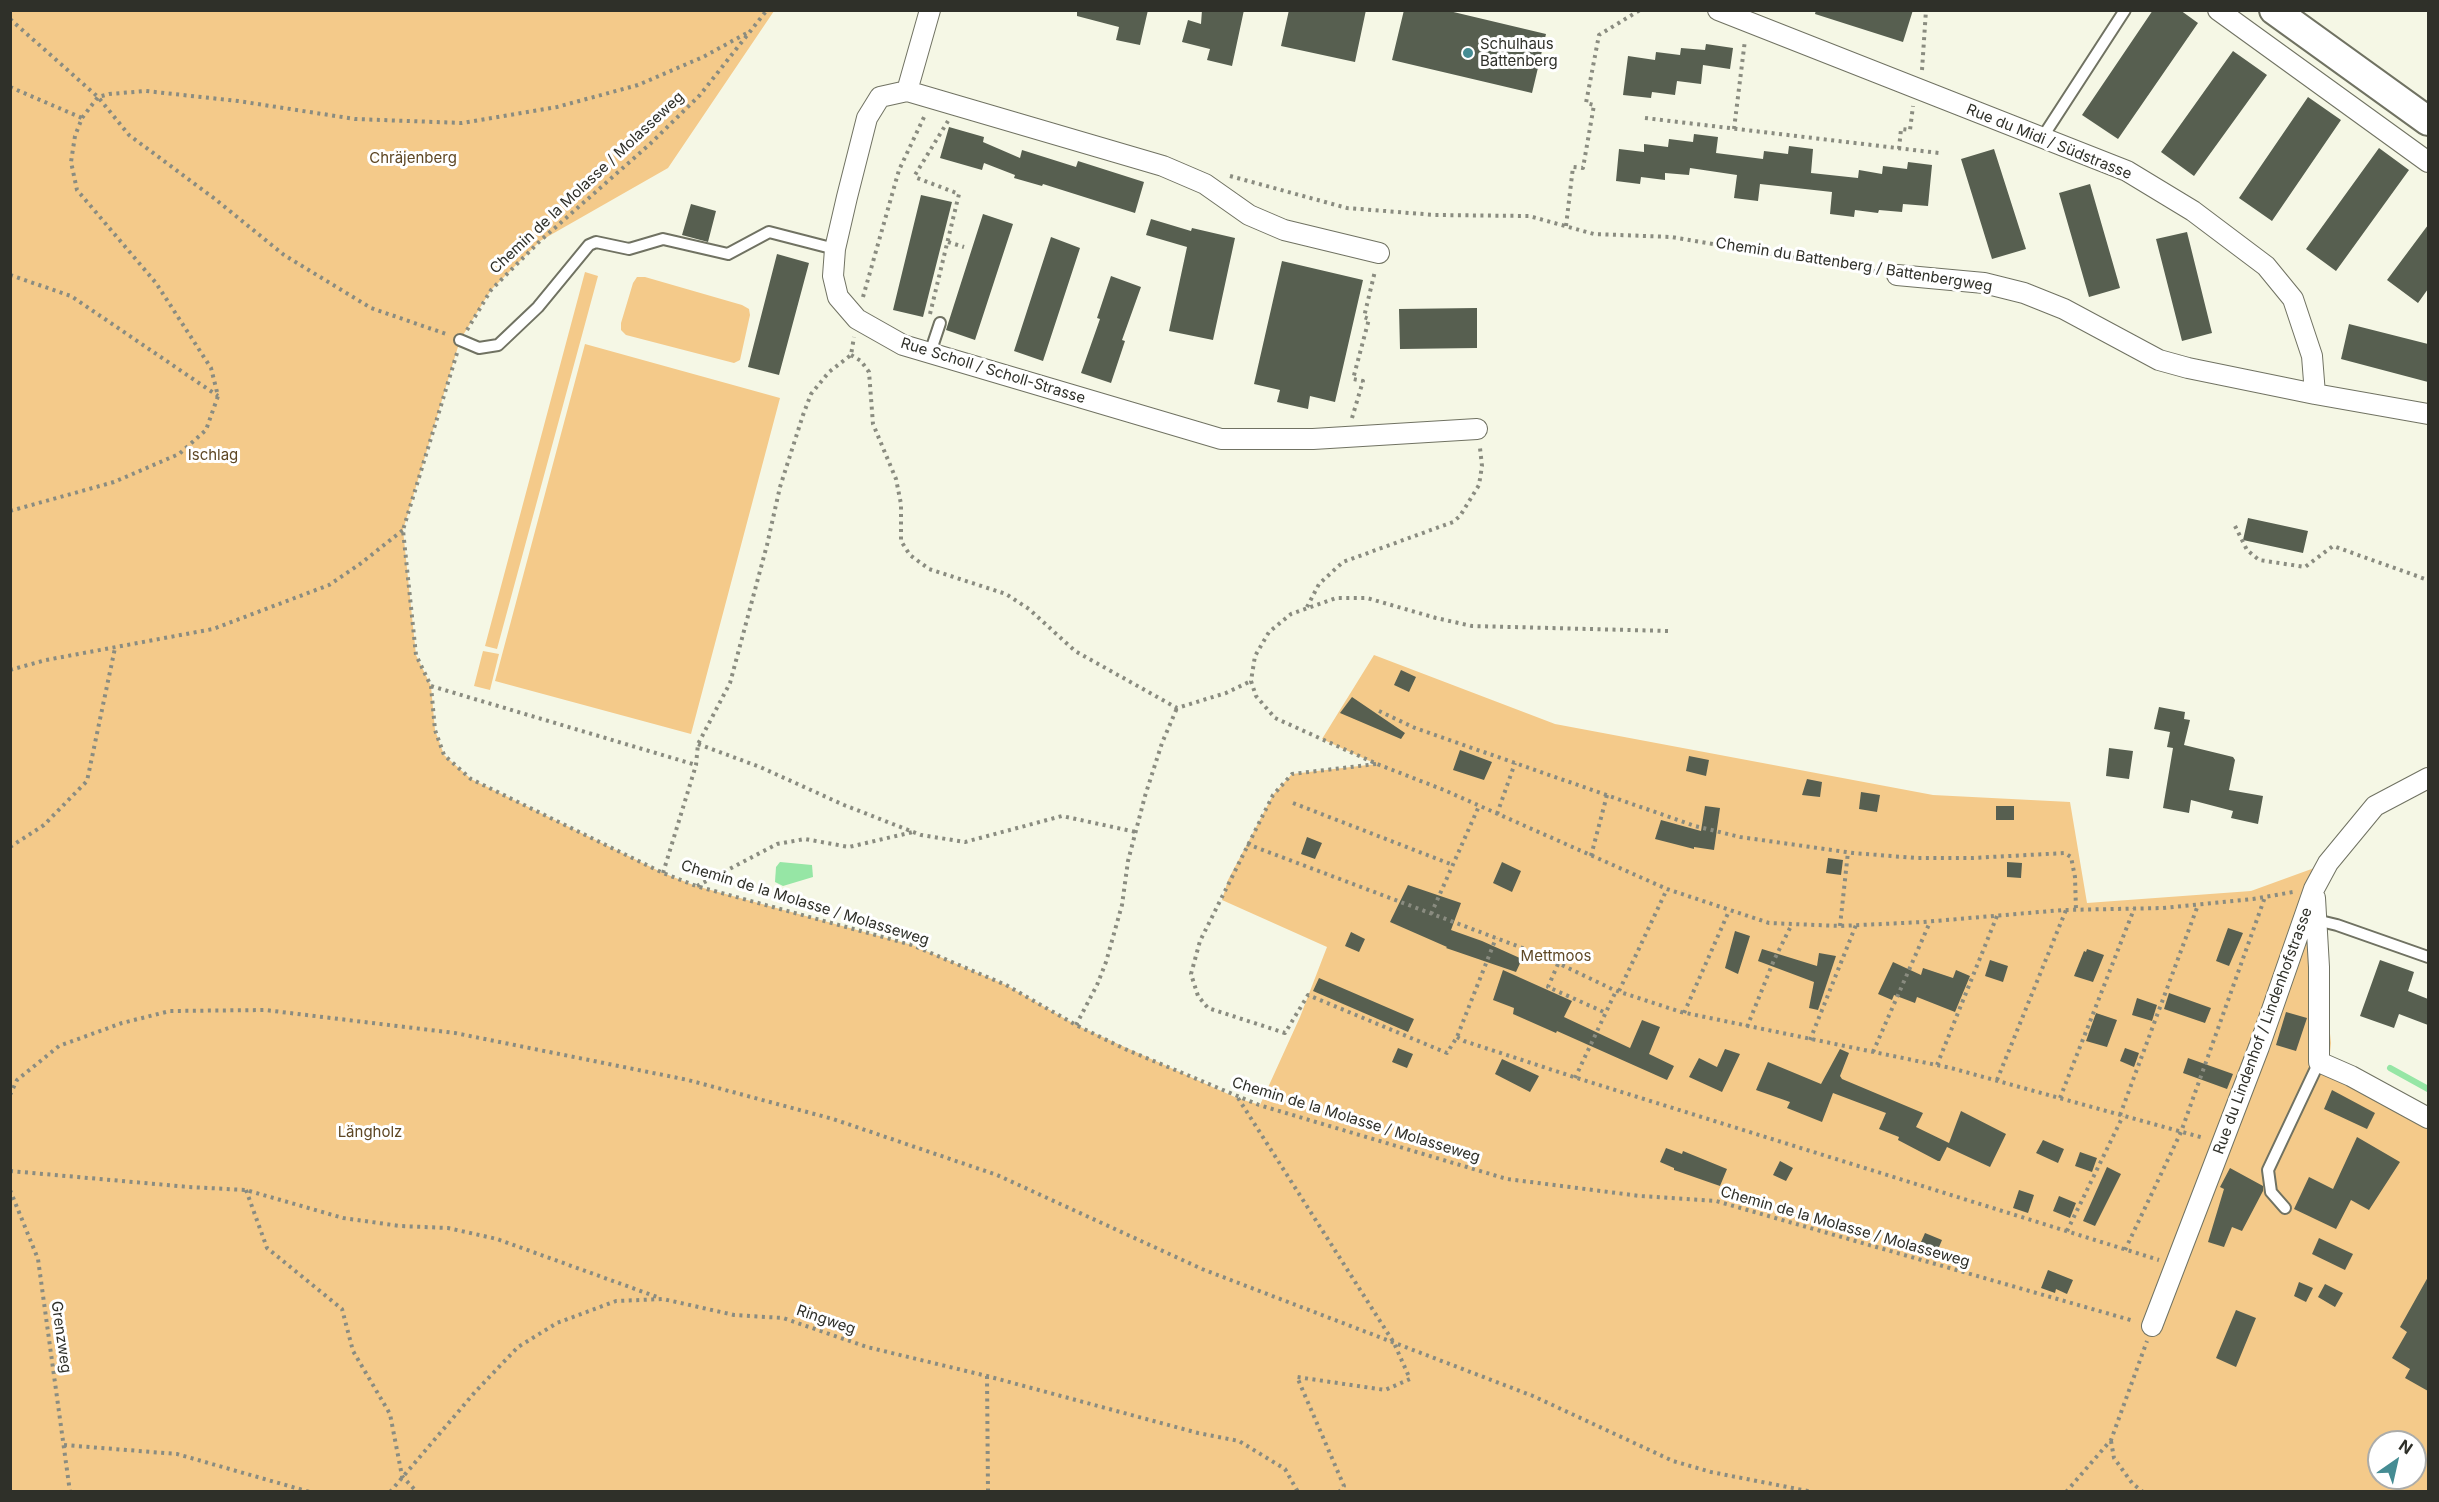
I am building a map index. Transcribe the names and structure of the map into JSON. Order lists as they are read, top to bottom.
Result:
{
  "streets": {
    "street": [
      "Rue du Midi / Südstrasse",
      "Chemin du Battenberg / Battenbergweg",
      "Rue Scholl / Scholl-Strasse",
      "Rue du Lindenhof / Lindenhofstrasse"
    ],
    "path": ["Chemin de la Molasse / Molasseweg", "Ringweg", "Grenzweg"]
  },
  "crossings": [
    ["Rue du Midi / Südstrasse", "Chemin du Battenberg / Battenbergweg"],
    ["Chemin de la Molasse / Molasseweg", "Rue du Lindenhof / Lindenhofstrasse"]
  ],
  "parks": [
    "Chräjenberg",
    "Ischlag",
    "Mettmoos",
    "Längholz"
  ],
  "places": ["Schulhaus Battenberg"],
  "north": "top right"
}
